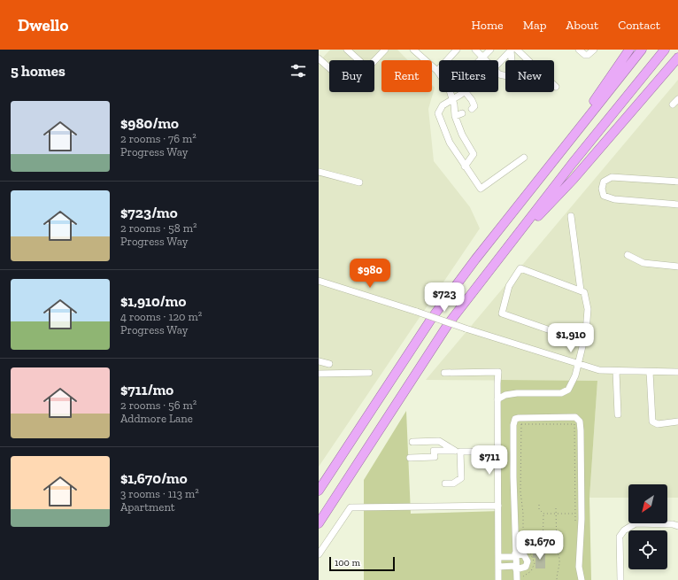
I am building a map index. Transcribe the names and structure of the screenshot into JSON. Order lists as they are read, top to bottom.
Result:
{
  "scale_bar": "100 m",
  "north": "bottom left",
  "page": {
    "header": "Dwello",
    "nav": [
      "Home",
      "Map",
      "About",
      "Contact"
    ],
    "heading": "5 homes",
    "chip": [
      "Buy",
      "Rent",
      "Filters",
      "New"
    ],
    "list": [
      {
        "name": "$980/mo",
        "note": "2 rooms · 76 m² · Progress Way"
      },
      {
        "name": "$723/mo",
        "note": "2 rooms · 58 m² · Progress Way"
      },
      {
        "name": "$1,910/mo",
        "note": "4 rooms · 120 m² · Progress Way"
      },
      {
        "name": "$711/mo",
        "note": "2 rooms · 56 m² · Addmore Lane"
      },
      {
        "name": "$1,670/mo",
        "note": "3 rooms · 113 m² · Apartment"
      }
    ],
    "price": [
      "$980",
      "$723",
      "$1,910",
      "$711",
      "$1,670"
    ],
    "scale": "100 m"
  }
}
